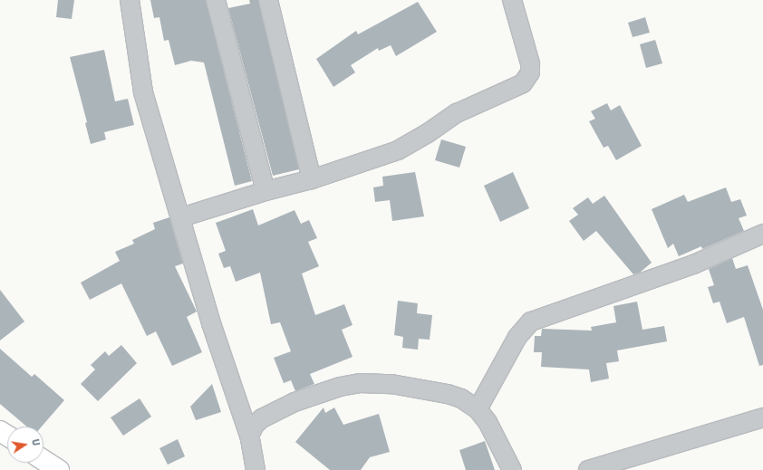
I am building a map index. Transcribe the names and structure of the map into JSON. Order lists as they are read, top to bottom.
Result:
{
  "north": "right"
}
